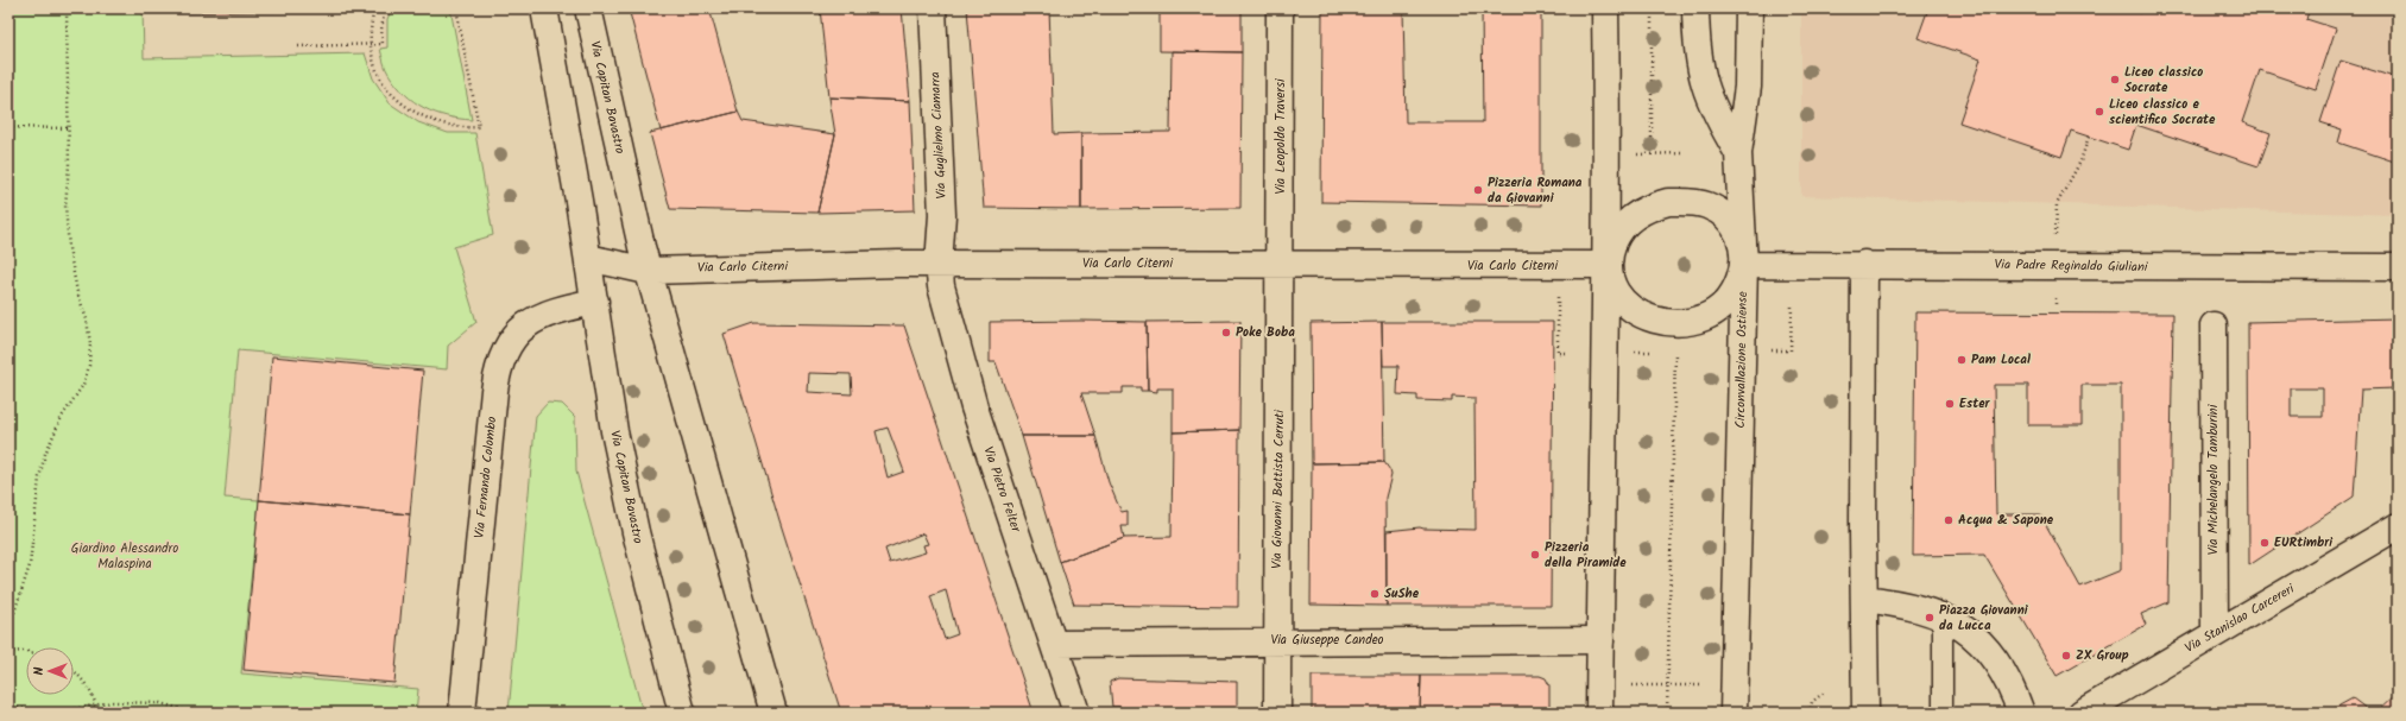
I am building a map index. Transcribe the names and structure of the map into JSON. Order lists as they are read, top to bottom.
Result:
{
  "streets": {
    "street": [
      "Via Capitan Bavastro",
      "Via Guglielmo Ciamarra",
      "Via Leopoldo Traversi",
      "Via Carlo Citerni",
      "Via Padre Reginaldo Giuliani",
      "Circonvallazione Ostiense",
      "Via Fernando Colombo",
      "Via Michelangelo Tamburini",
      "Via Pietro Felter",
      "Via Giovanni Battista Cerruti",
      "Via Stanislao Carcereri",
      "Via Giuseppe Candeo"
    ]
  },
  "crossings": [
    ["Via Capitan Bavastro", "Via Carlo Citerni"],
    ["Via Capitan Bavastro", "Via Fernando Colombo"],
    ["Via Guglielmo Ciamarra", "Via Carlo Citerni"],
    ["Via Guglielmo Ciamarra", "Via Pietro Felter"],
    ["Via Leopoldo Traversi", "Via Carlo Citerni"],
    ["Via Leopoldo Traversi", "Via Giovanni Battista Cerruti"],
    ["Via Carlo Citerni", "Via Padre Reginaldo Giuliani"],
    ["Via Carlo Citerni", "Circonvallazione Ostiense"],
    ["Via Carlo Citerni", "Via Pietro Felter"],
    ["Via Carlo Citerni", "Via Giovanni Battista Cerruti"],
    ["Via Padre Reginaldo Giuliani", "Circonvallazione Ostiense"],
    ["Via Michelangelo Tamburini", "Via Stanislao Carcereri"],
    ["Via Pietro Felter", "Via Giuseppe Candeo"],
    ["Via Giovanni Battista Cerruti", "Via Giuseppe Candeo"]
  ],
  "parks": ["Giardino Alessandro Malaspina"],
  "places": [
    "Liceo classico Socrate",
    "Liceo classico e scientifico Socrate",
    "Pizzeria Romana da Giovanni",
    "Poke Boba",
    "Pam Local",
    "Ester",
    "Acqua & Sapone",
    "EURtimbri",
    "Pizzeria della Piramide",
    "SuShe",
    "Piazza Giovanni da Lucca",
    "ZX Group"
  ],
  "north": "left"
}
